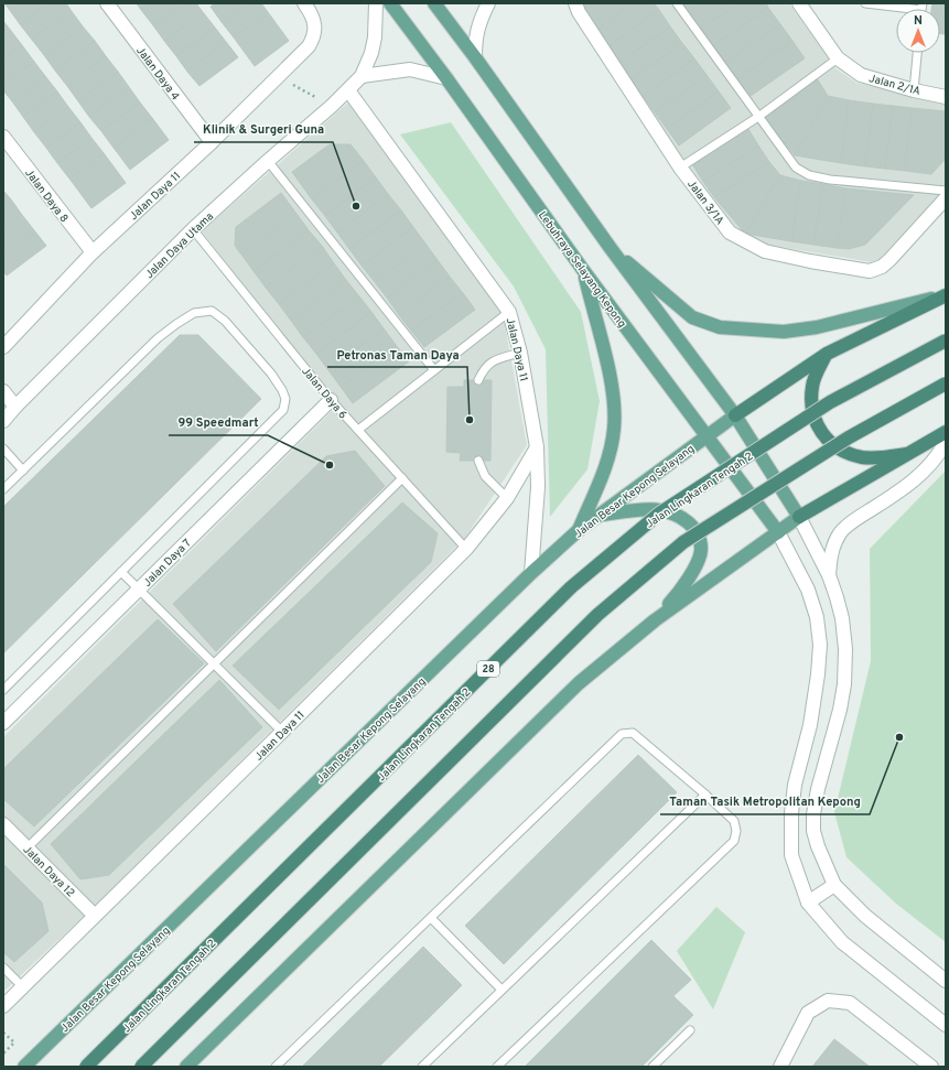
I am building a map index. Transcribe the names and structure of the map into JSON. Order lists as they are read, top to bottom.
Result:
{
  "streets": {
    "highway": ["Jalan Lingkaran Tengah 2", "28"],
    "main road": ["Lebuhraya Selayang Kepong", "Jalan Besar Kepong Selayang"],
    "street": [
      "Jalan Daya 4",
      "Jalan 2/1A",
      "Jalan Daya 8",
      "Jalan Daya 11",
      "Jalan 3/1A",
      "Jalan Daya Utama",
      "Jalan Daya 7",
      "Jalan Daya 12"
    ],
    "lane": ["Jalan Daya 6"]
  },
  "crossings": [
    ["Jalan Daya 4", "Jalan Daya 11"],
    ["Jalan Daya 8", "Jalan Daya 11"],
    ["Jalan Daya 11", "Jalan Daya Utama"],
    ["Jalan Daya 11", "Jalan Daya 6"],
    ["Jalan Daya 11", "Jalan Besar Kepong Selayang"],
    ["Jalan Daya 11", "Jalan Daya 12"],
    ["Jalan Daya Utama", "Jalan Daya 6"],
    ["Lebuhraya Selayang Kepong", "Jalan Besar Kepong Selayang"],
    ["Jalan Daya 6", "Jalan Daya 7"]
  ],
  "places": [
    "Klinik & Surgeri Guna",
    "Petronas Taman Daya",
    "99 Speedmart",
    "Taman Tasik Metropolitan Kepong"
  ],
  "north": "top"
}
